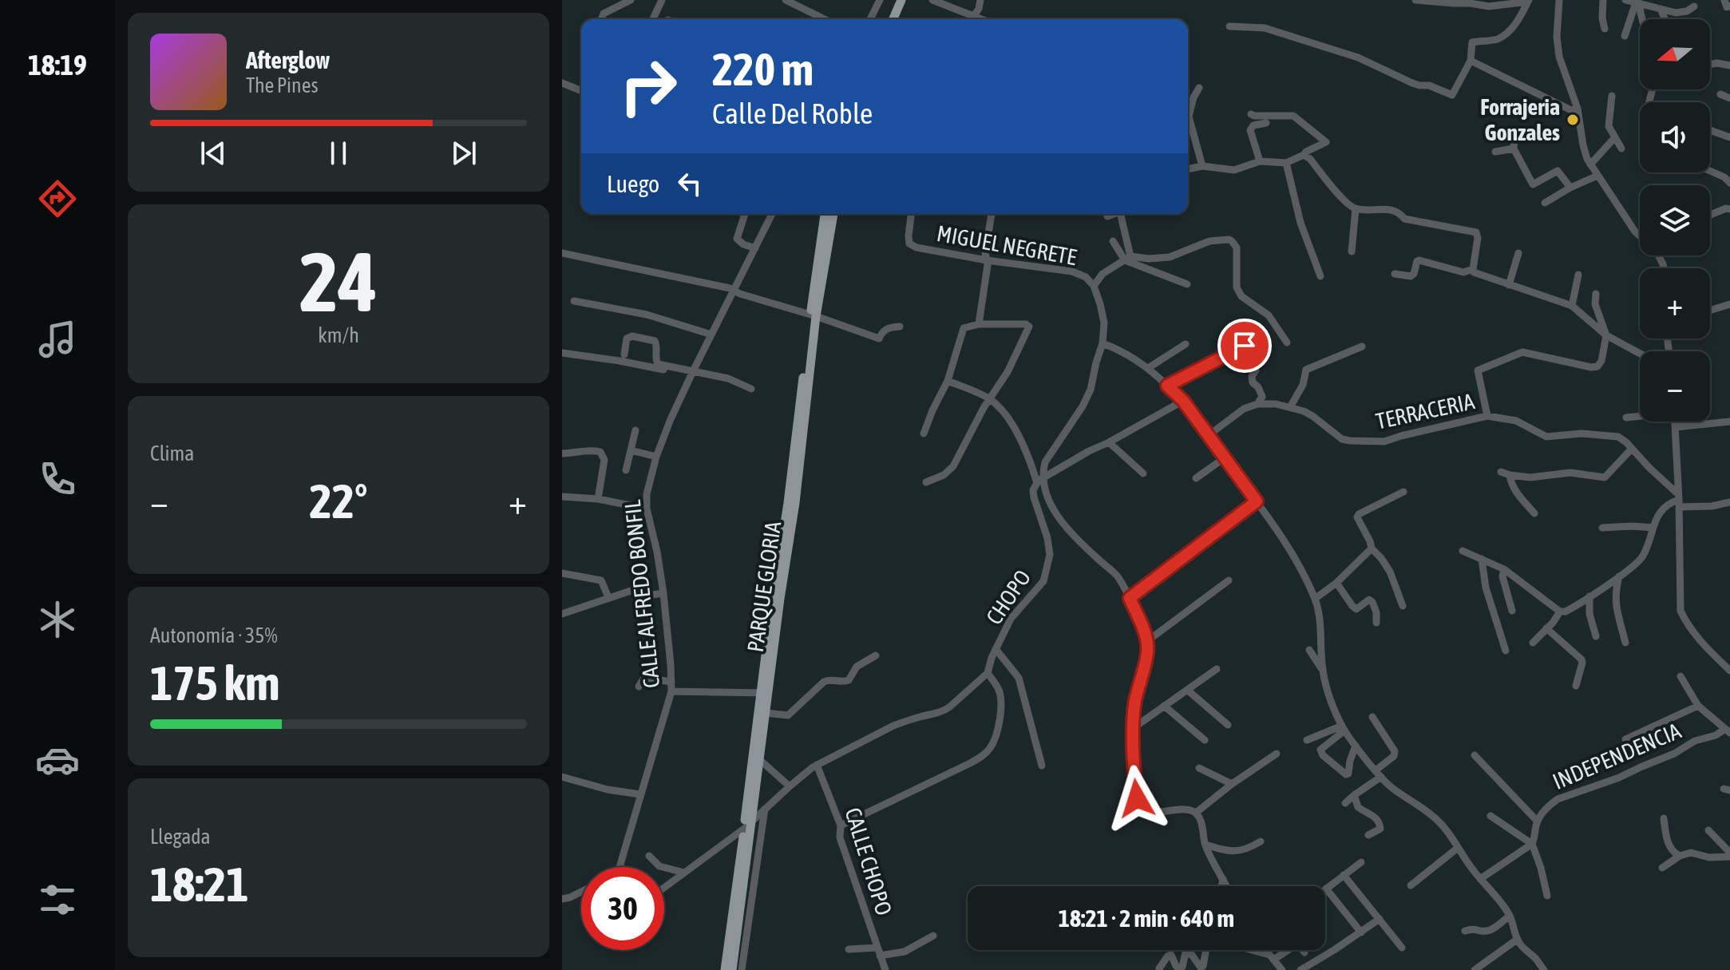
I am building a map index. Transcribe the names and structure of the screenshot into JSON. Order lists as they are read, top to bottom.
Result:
{
  "streets": {
    "main road": ["PARQUE GLORIA"],
    "street": [
      "MIGUEL NEGRETE",
      "TERRACERIA",
      "CALLE ALFREDO BONFIL",
      "CHOPO",
      "INDEPENDENCIA",
      "CALLE CHOPO"
    ]
  },
  "crossings": [
    ["PARQUE GLORIA", "CHOPO"],
    ["CHOPO", "CALLE CHOPO"]
  ],
  "places": ["Forrajeria Gonzales"],
  "north": "left",
  "page": {
    "tabs": "18:19",
    "map_buttons": ["+", "−"],
    "turn": ["220 m", "Calle Del Roble"],
    "song": ["Afterglow", "The Pines"],
    "then": "Luego",
    "tile": [
      ["24", "km/h"],
      "Clima",
      ["Autonomía · 35%", "175 km"],
      ["Llegada", "18:21"]
    ],
    "heat": ["−", "22°", "+"],
    "limit": "30",
    "trip": "18:21 · 2 min · 640 m"
  }
}
